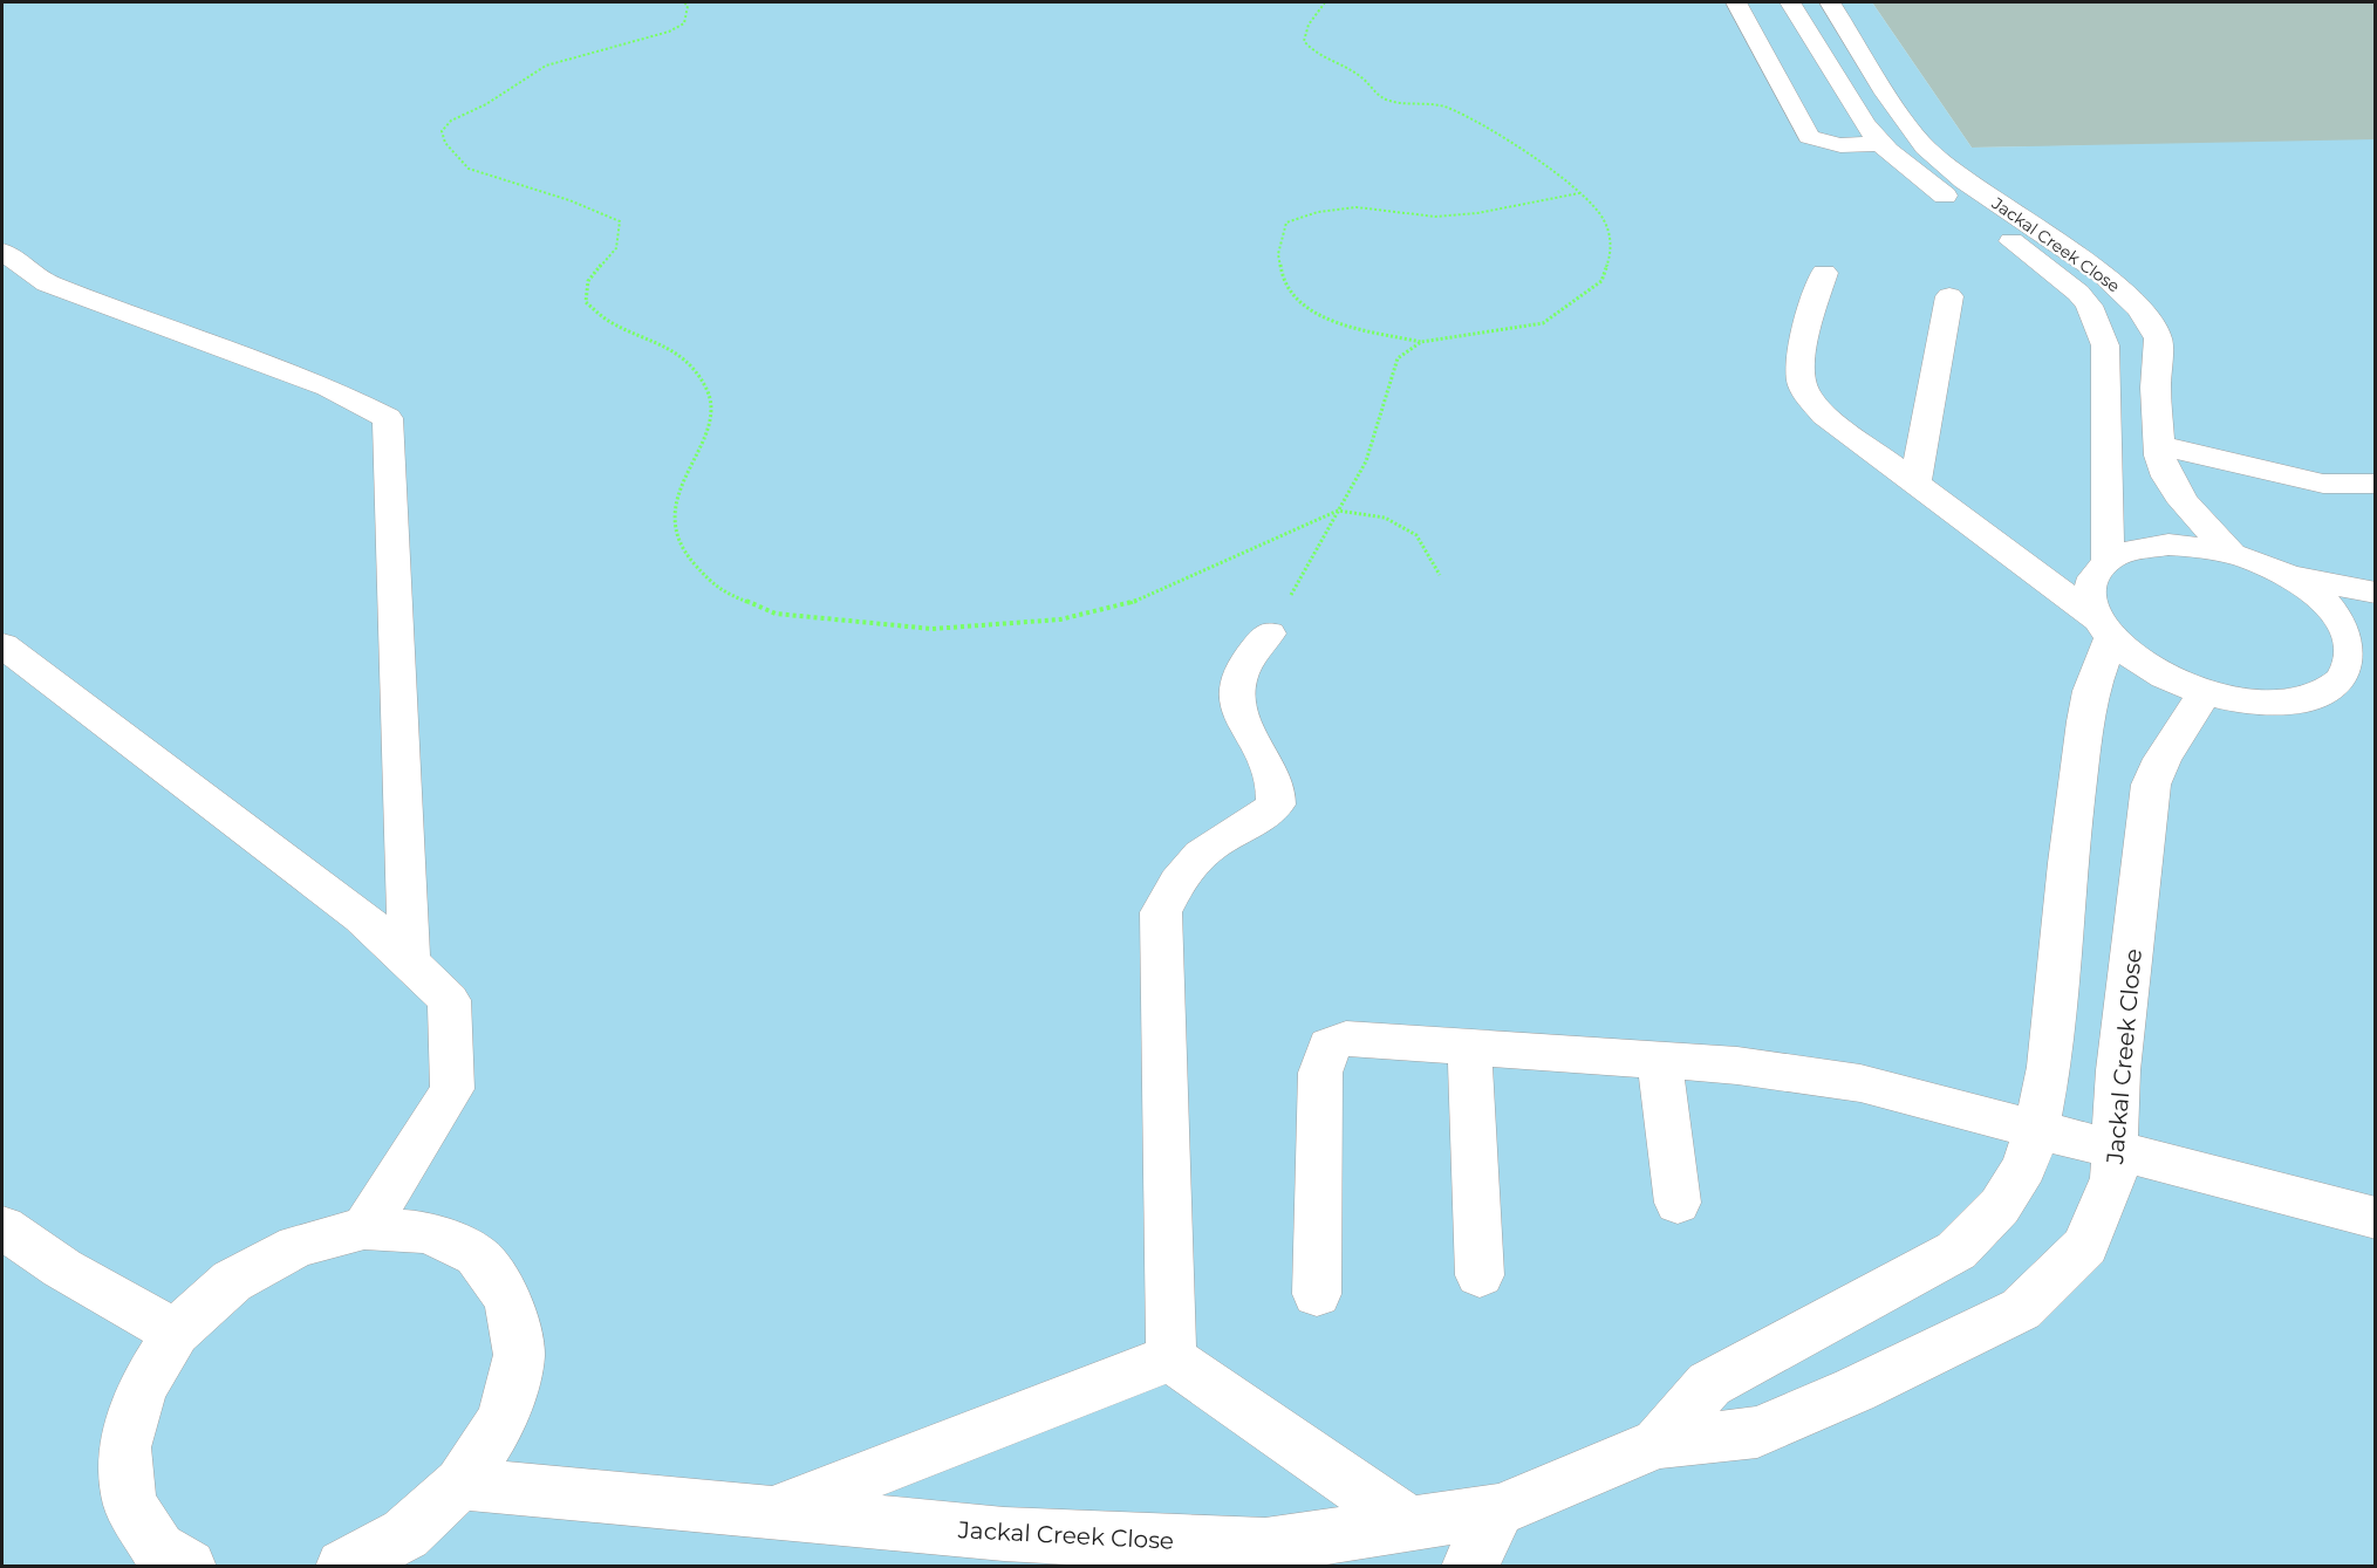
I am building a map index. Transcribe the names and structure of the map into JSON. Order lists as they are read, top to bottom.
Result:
{
  "streets": {
    "street": ["Jackal Creek Close"]
  }
}
